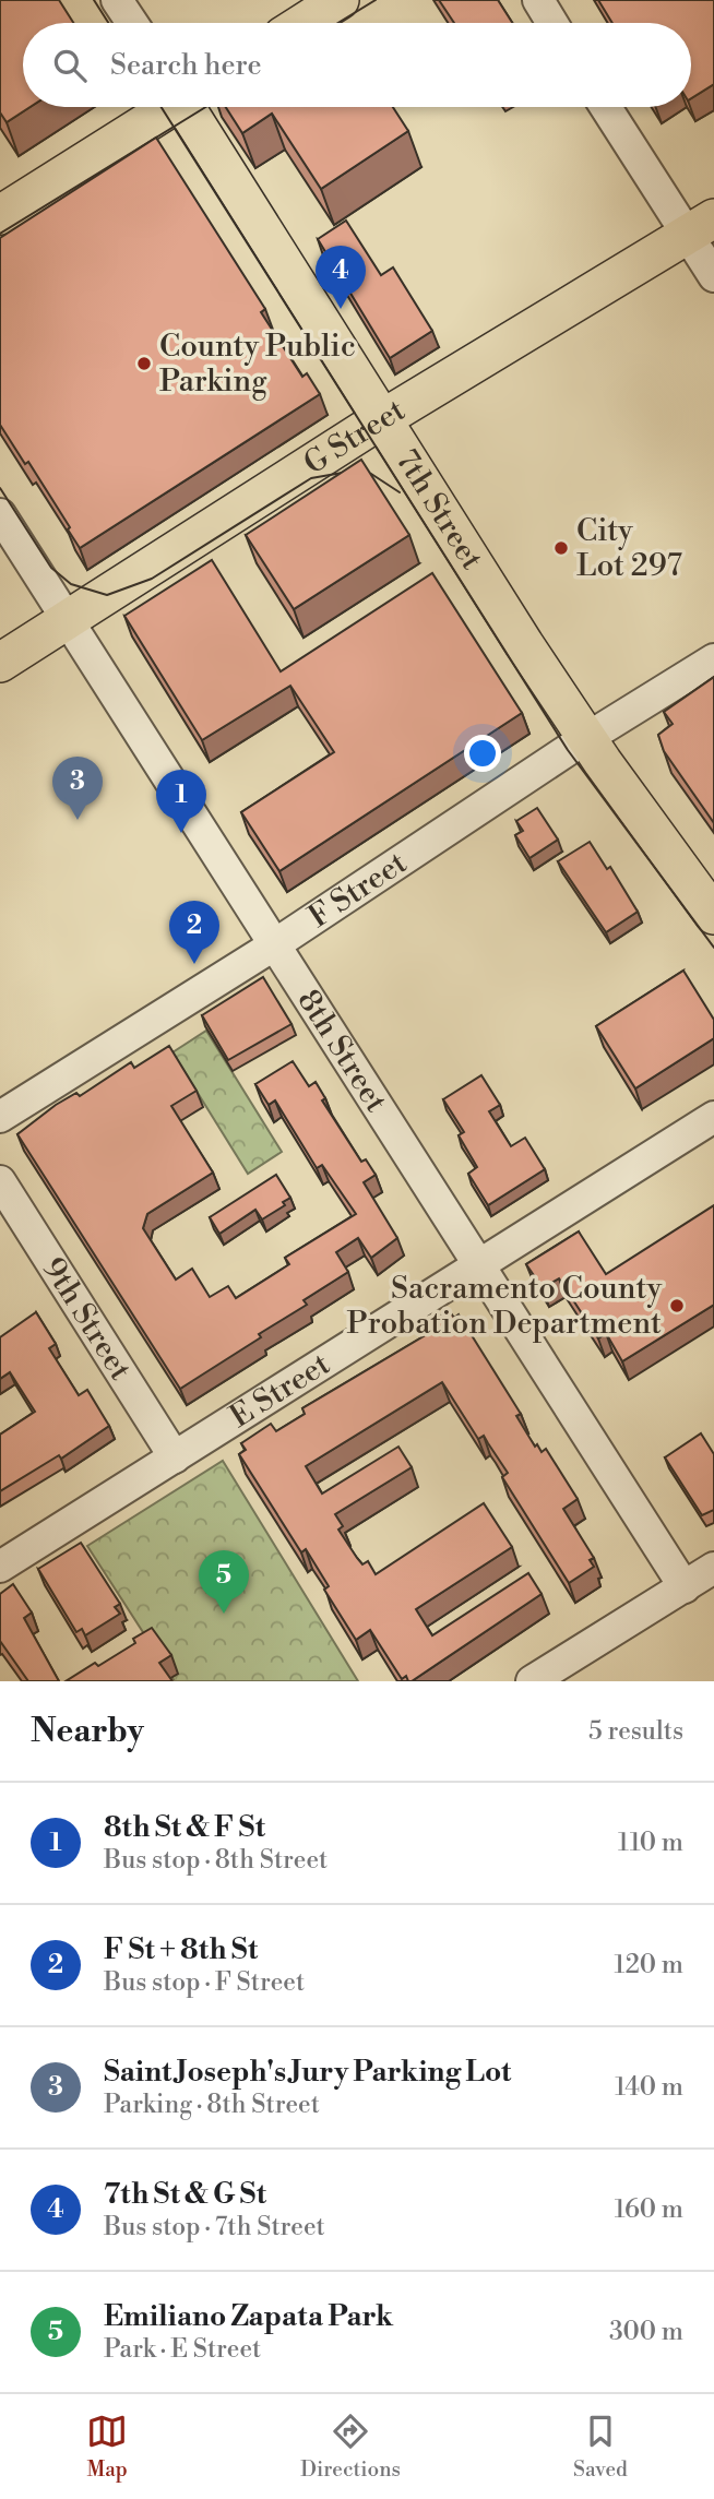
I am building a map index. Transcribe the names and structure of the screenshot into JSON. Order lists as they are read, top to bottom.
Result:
{
  "streets": {
    "main road": ["G Street", "7th Street"],
    "street": [
      "F Street",
      "8th Street",
      "9th Street",
      "E Street"
    ]
  },
  "crossings": [
    ["G Street", "7th Street"],
    ["G Street", "8th Street"],
    ["7th Street", "F Street"],
    ["F Street", "8th Street"],
    ["8th Street", "E Street"],
    ["9th Street", "E Street"]
  ],
  "places": ["County Public Parking", "City Lot 297", "Sacramento County Probation Department"],
  "page": {
    "search": "Search here",
    "pins": [
      "4",
      "3",
      "1",
      "2",
      "5"
    ],
    "heading": ["Nearby", "5 results"],
    "list": [
      {
        "mark": "1",
        "name": "8th St & F St",
        "note": "Bus stop · 8th Street",
        "value": "110 m"
      },
      {
        "mark": "2",
        "name": "F St + 8th St",
        "note": "Bus stop · F Street",
        "value": "120 m"
      },
      {
        "mark": "3",
        "name": "Saint Joseph's Jury Parking Lot",
        "note": "Parking · 8th Street",
        "value": "140 m"
      },
      {
        "mark": "4",
        "name": "7th St & G St",
        "note": "Bus stop · 7th Street",
        "value": "160 m"
      },
      {
        "mark": "5",
        "name": "Emiliano Zapata Park",
        "note": "Park · E Street",
        "value": "300 m"
      }
    ],
    "nav": ["Map", "Directions", "Saved"]
  }
}
